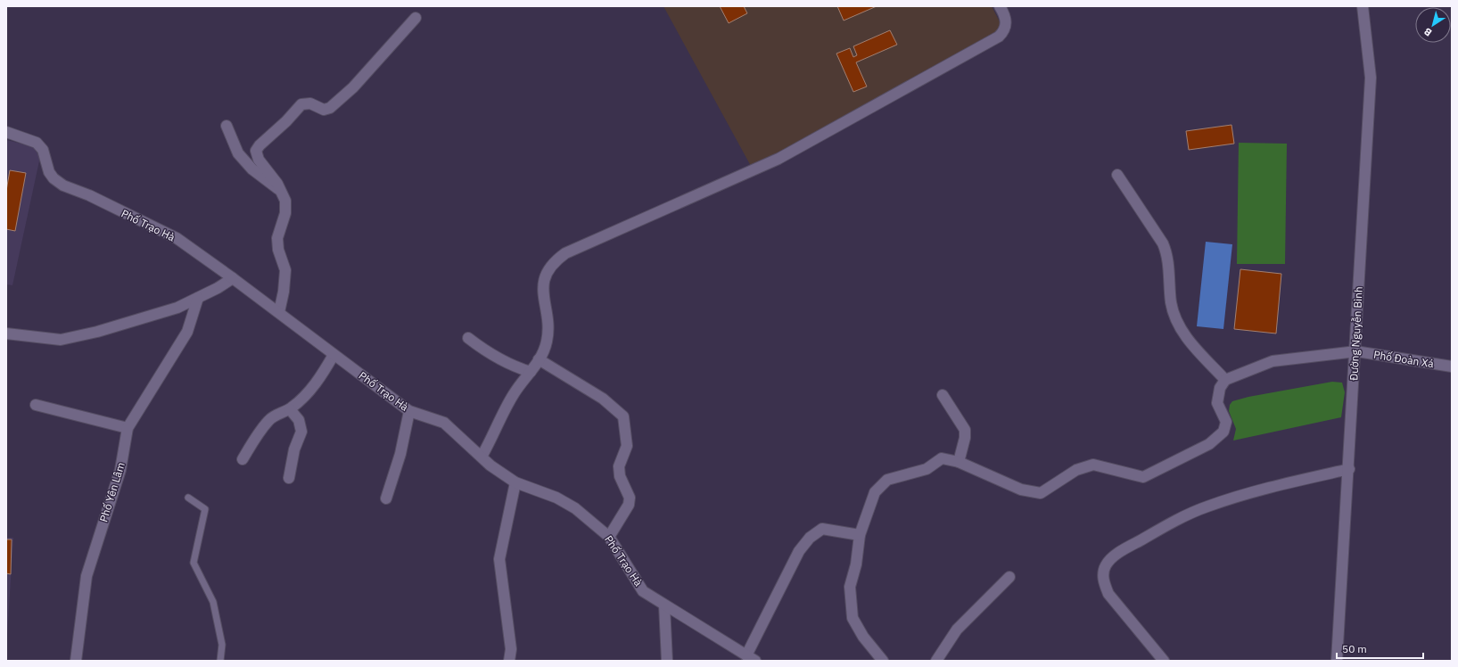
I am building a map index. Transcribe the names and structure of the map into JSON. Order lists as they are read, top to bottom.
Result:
{
  "streets": {
    "street": [
      "Phố Trạo Hà",
      "Đường Nguyễn Bình",
      "Phố Đoàn Xá",
      "Phố Yên Lâm"
    ]
  },
  "crossings": [
    ["Đường Nguyễn Bình", "Phố Đoàn Xá"]
  ],
  "scale_bar": "50 m",
  "north": "bottom left"
}
